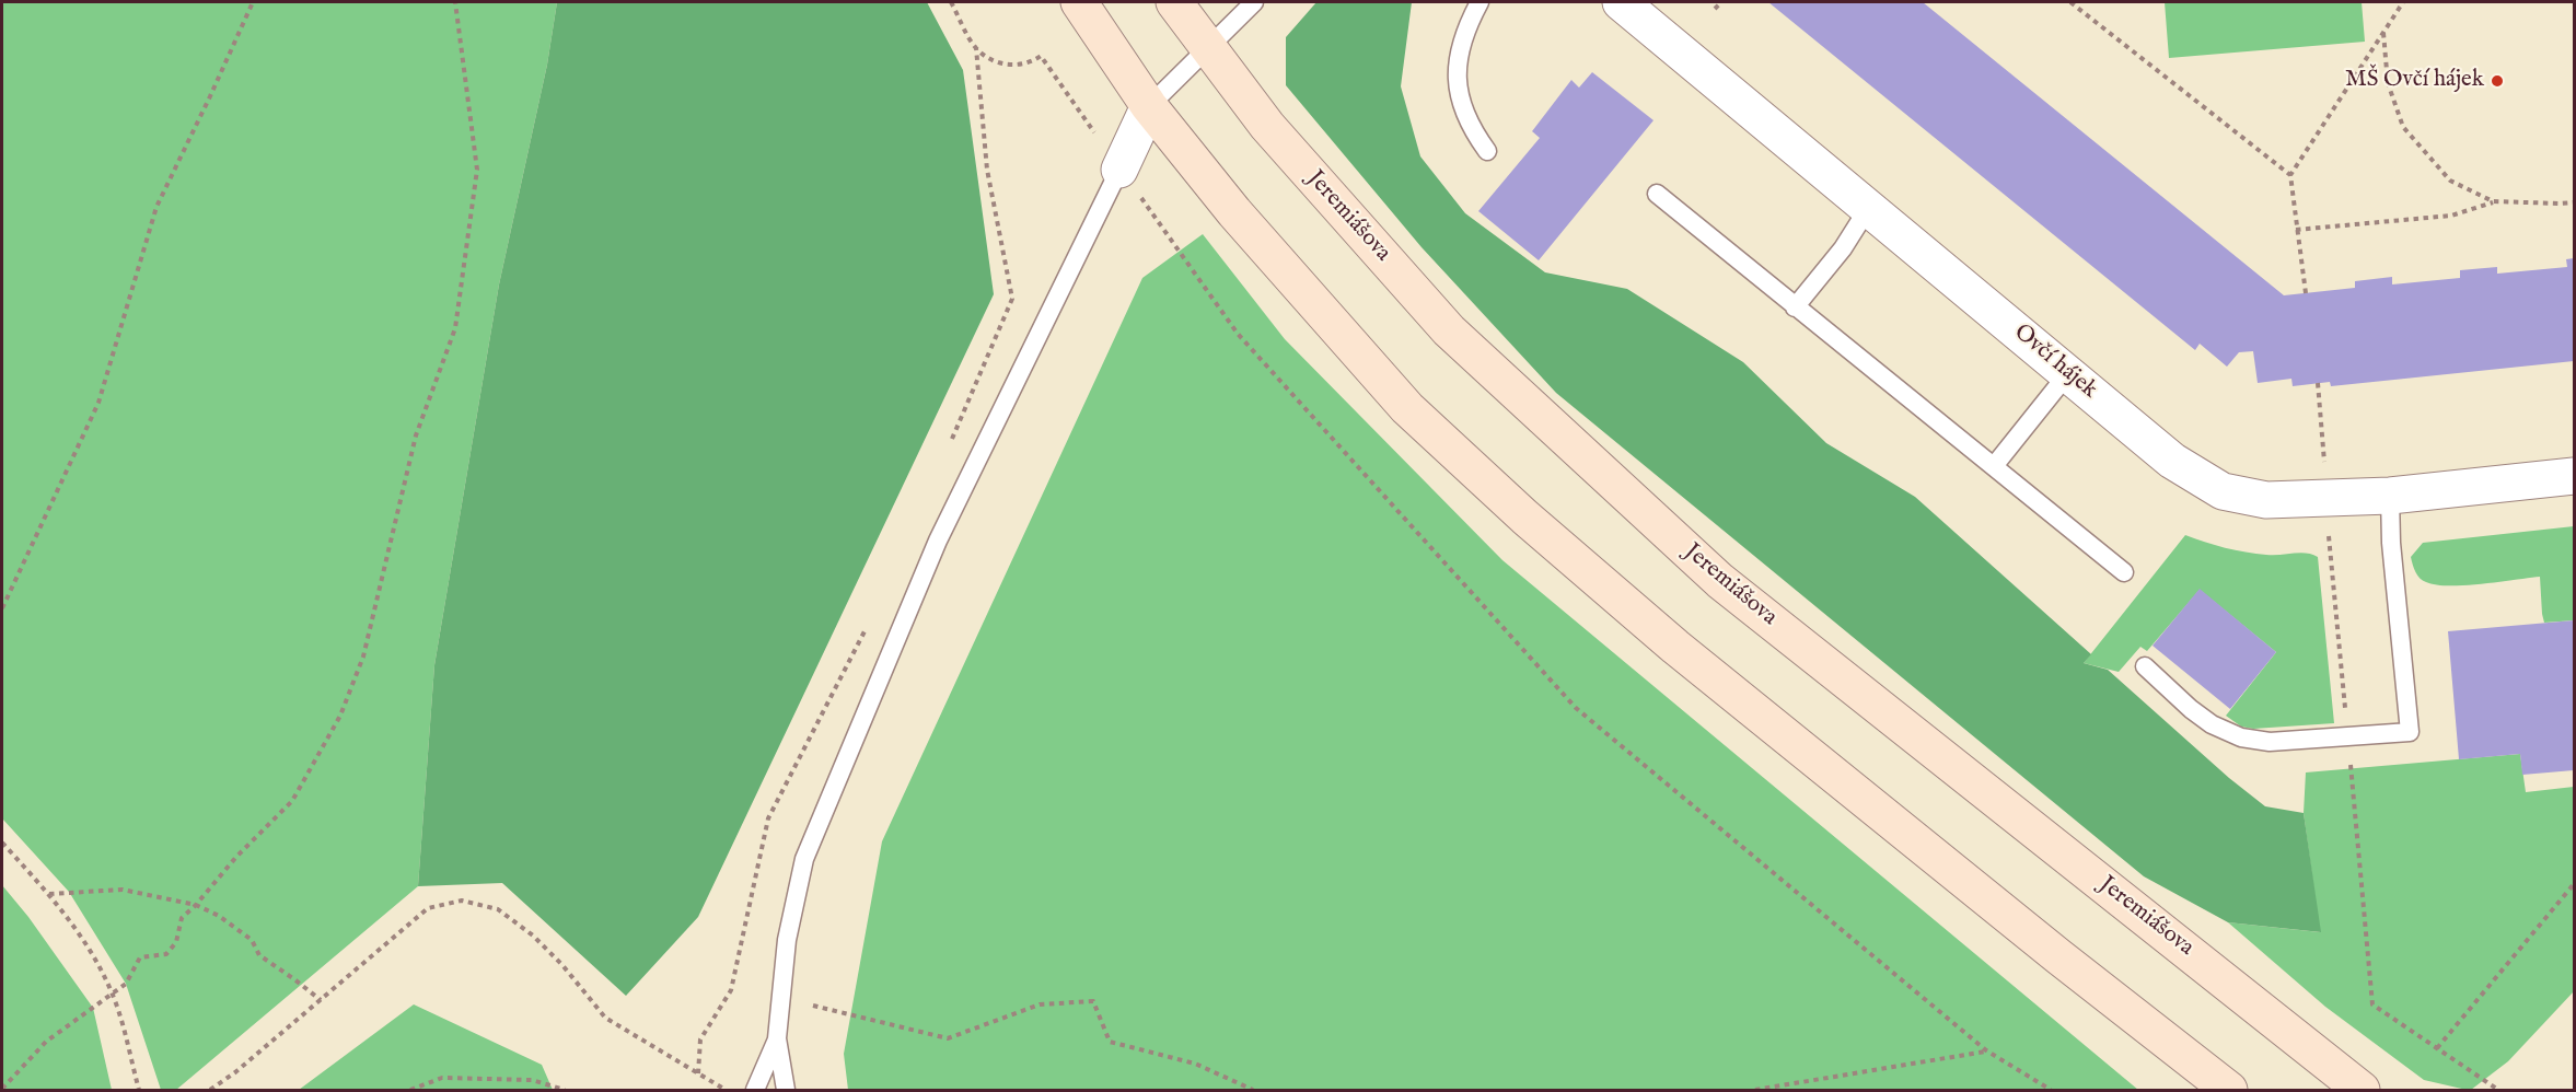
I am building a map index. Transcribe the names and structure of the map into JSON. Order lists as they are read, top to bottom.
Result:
{
  "streets": {
    "main road": ["Jeremiášova"],
    "street": ["Ovčí hájek"]
  },
  "places": ["MŠ Ovčí hájek"]
}
